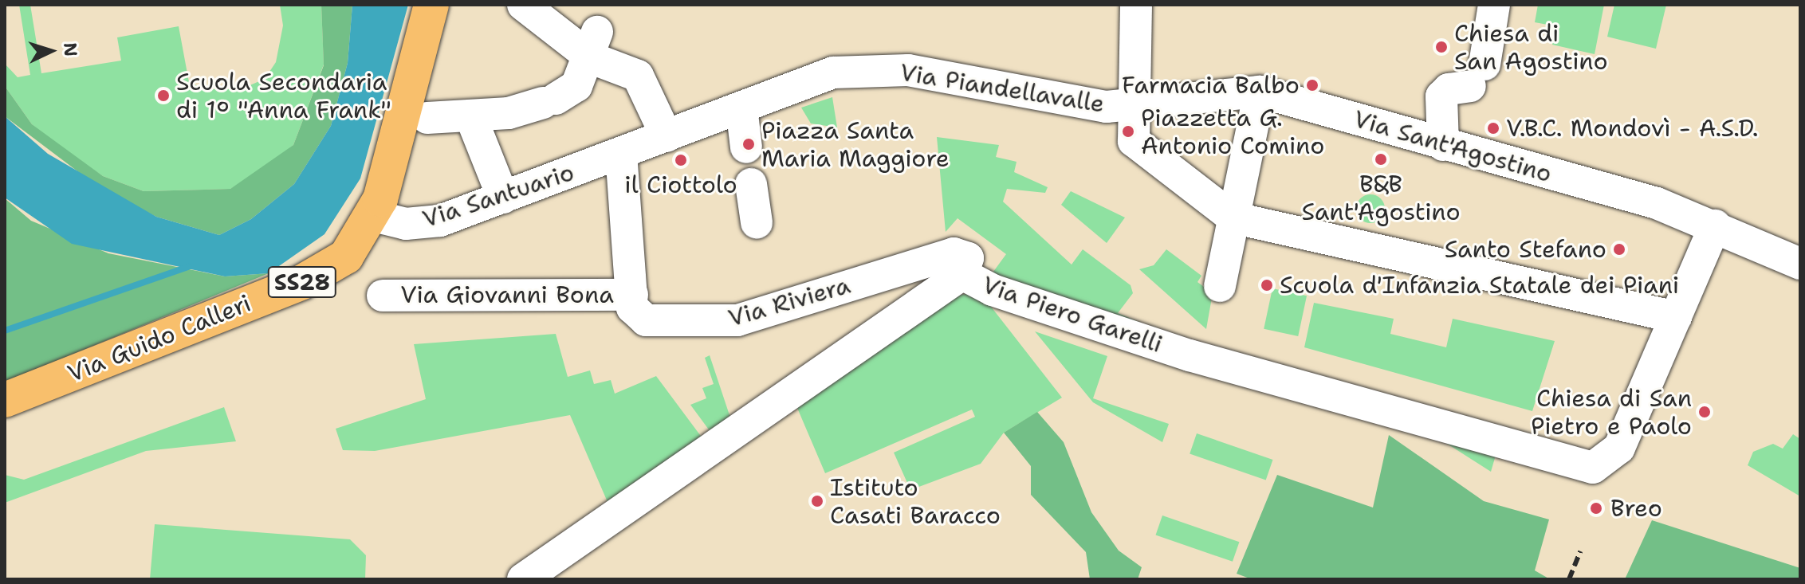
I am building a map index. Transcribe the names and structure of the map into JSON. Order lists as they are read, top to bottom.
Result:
{
  "streets": {
    "main road": ["SS28", "Via Guido Calleri"],
    "street": [
      "Via Piandellavalle",
      "Via Sant'Agostino",
      "Via Santuario",
      "Via Giovanni Bona",
      "Via Riviera",
      "Via Piero Garelli"
    ]
  },
  "crossings": [
    ["Via Piandellavalle", "Via Sant'Agostino"],
    ["Via Santuario", "Via Riviera"],
    ["Via Santuario", "Via Guido Calleri"],
    ["Via Giovanni Bona", "Via Riviera"],
    ["Via Riviera", "Via Piero Garelli"]
  ],
  "places": [
    "Chiesa di San Agostino",
    "Farmacia Balbo",
    "Scuola Secondaria di 1° \"Anna Frank\"",
    "V.B.C. Mondovì - A.S.D.",
    "Piazzetta G. Antonio Comino",
    "Piazza Santa Maria Maggiore",
    "B&B Sant'Agostino",
    "il Ciottolo",
    "Santo Stefano",
    "Scuola d'Infanzia Statale dei Piani",
    "Chiesa di San Pietro e Paolo",
    "Istituto Casati Baracco",
    "Breo"
  ],
  "north": "right"
}
